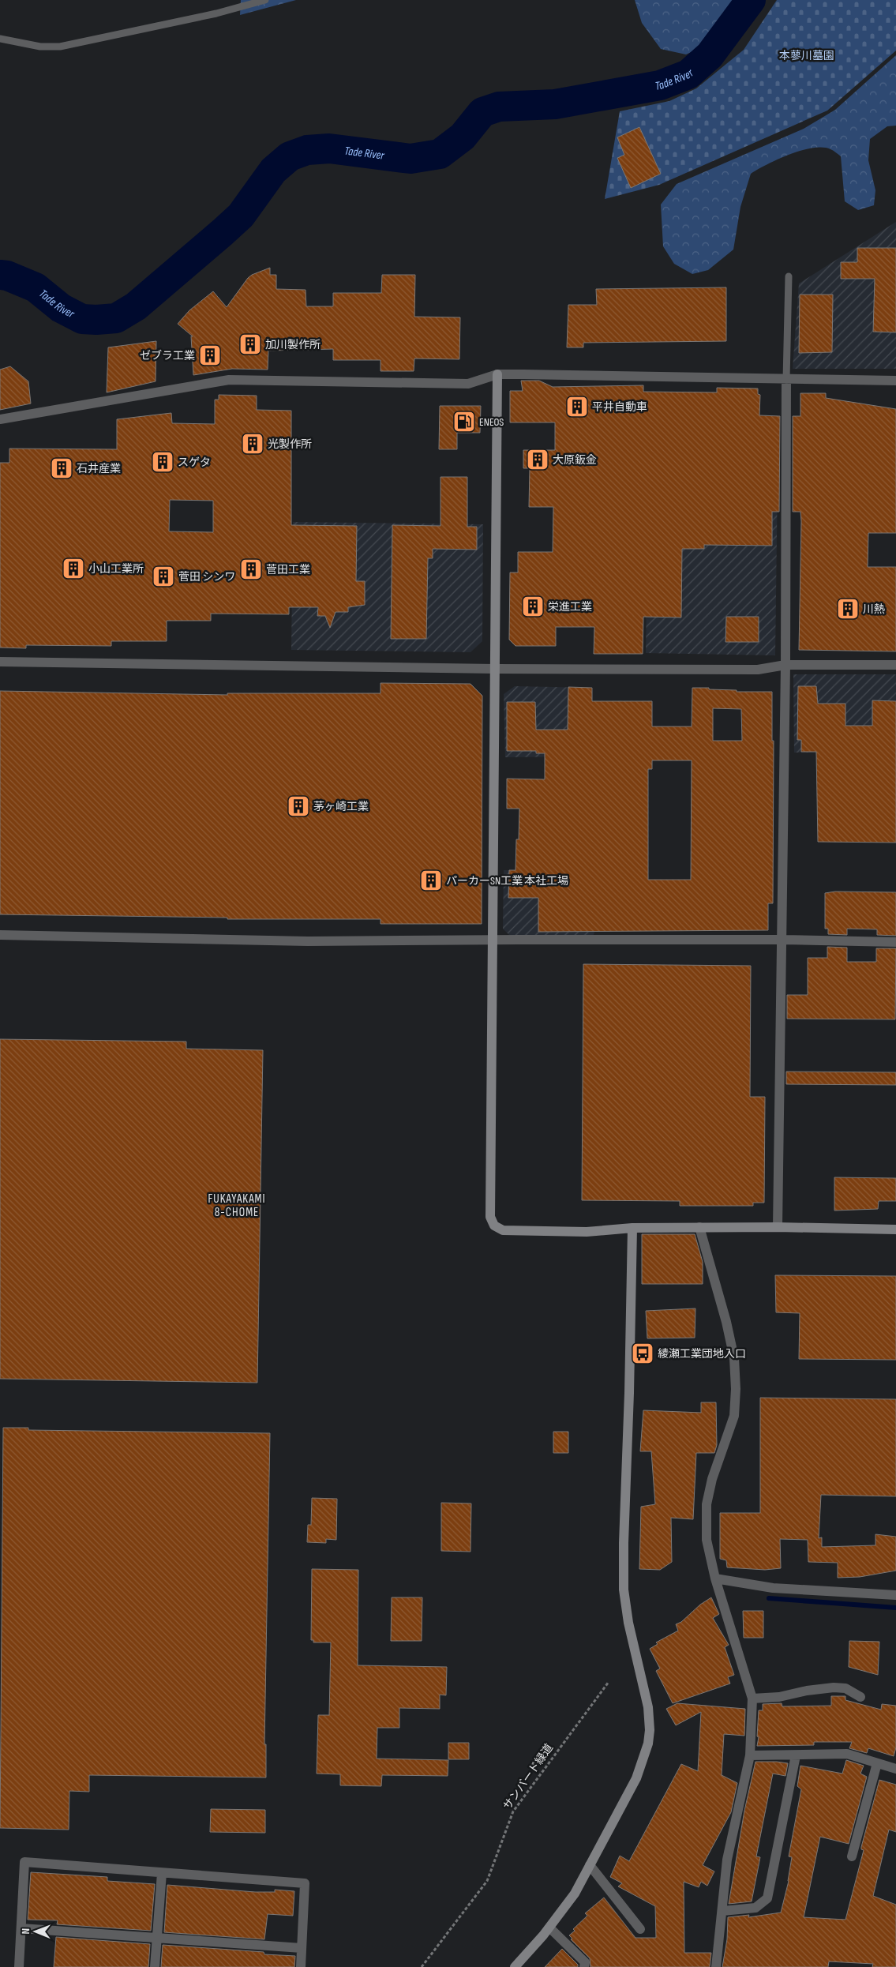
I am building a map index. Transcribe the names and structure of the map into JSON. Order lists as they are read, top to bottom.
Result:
{
  "streets": {
    "path": ["サンバード緑道"]
  },
  "districts": ["FUKAYAKAMI 8-CHOME"],
  "water": ["Tade River"],
  "parks": ["本蓼川墓園"],
  "places": {
    "building": [
      "加川製作所",
      "ゼブラ工業",
      "平井自動車",
      "光製作所",
      "大原鈑金",
      "スゲタ",
      "石井産業",
      "小山工業所",
      "菅田工業",
      "菅田 シンワ",
      "栄進工業",
      "川熱",
      "茅ヶ崎工業",
      "パーカーSN工業 本社工場"
    ],
    "fuel station": ["ENEOS"],
    "bus stop": ["綾瀬工業団地入口"]
  },
  "north": "left"
}
